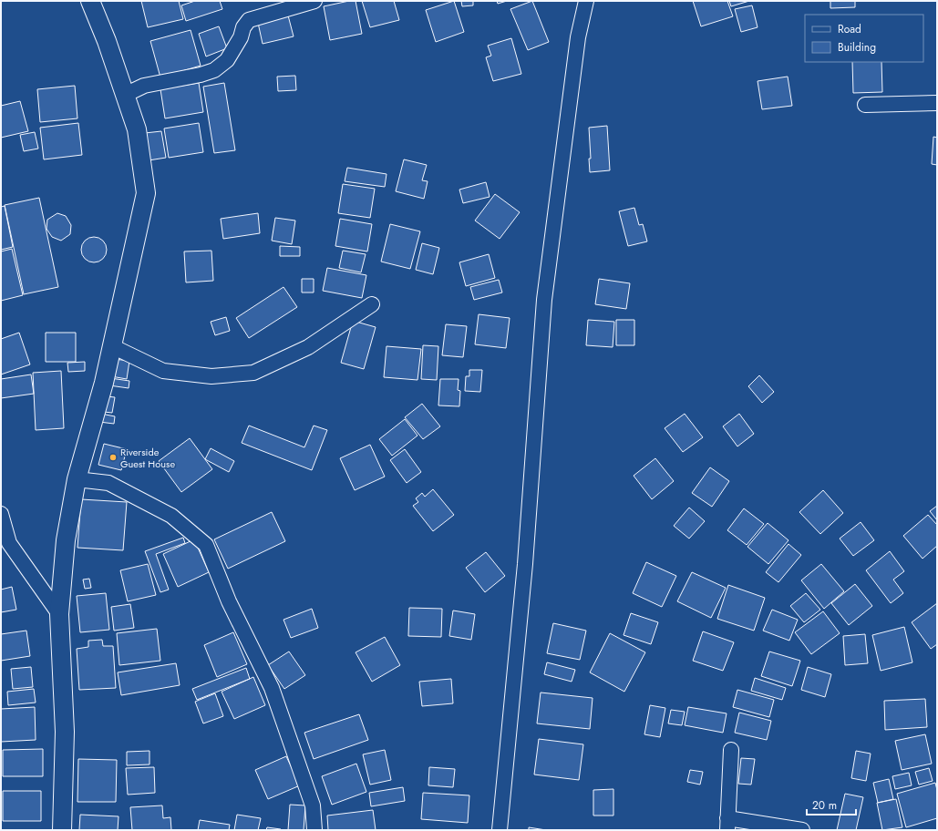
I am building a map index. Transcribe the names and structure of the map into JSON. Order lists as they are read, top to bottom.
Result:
{
  "places": ["Riverside Guest House"],
  "legend": ["Road", "Building"],
  "scale_bar": "20 m"
}
